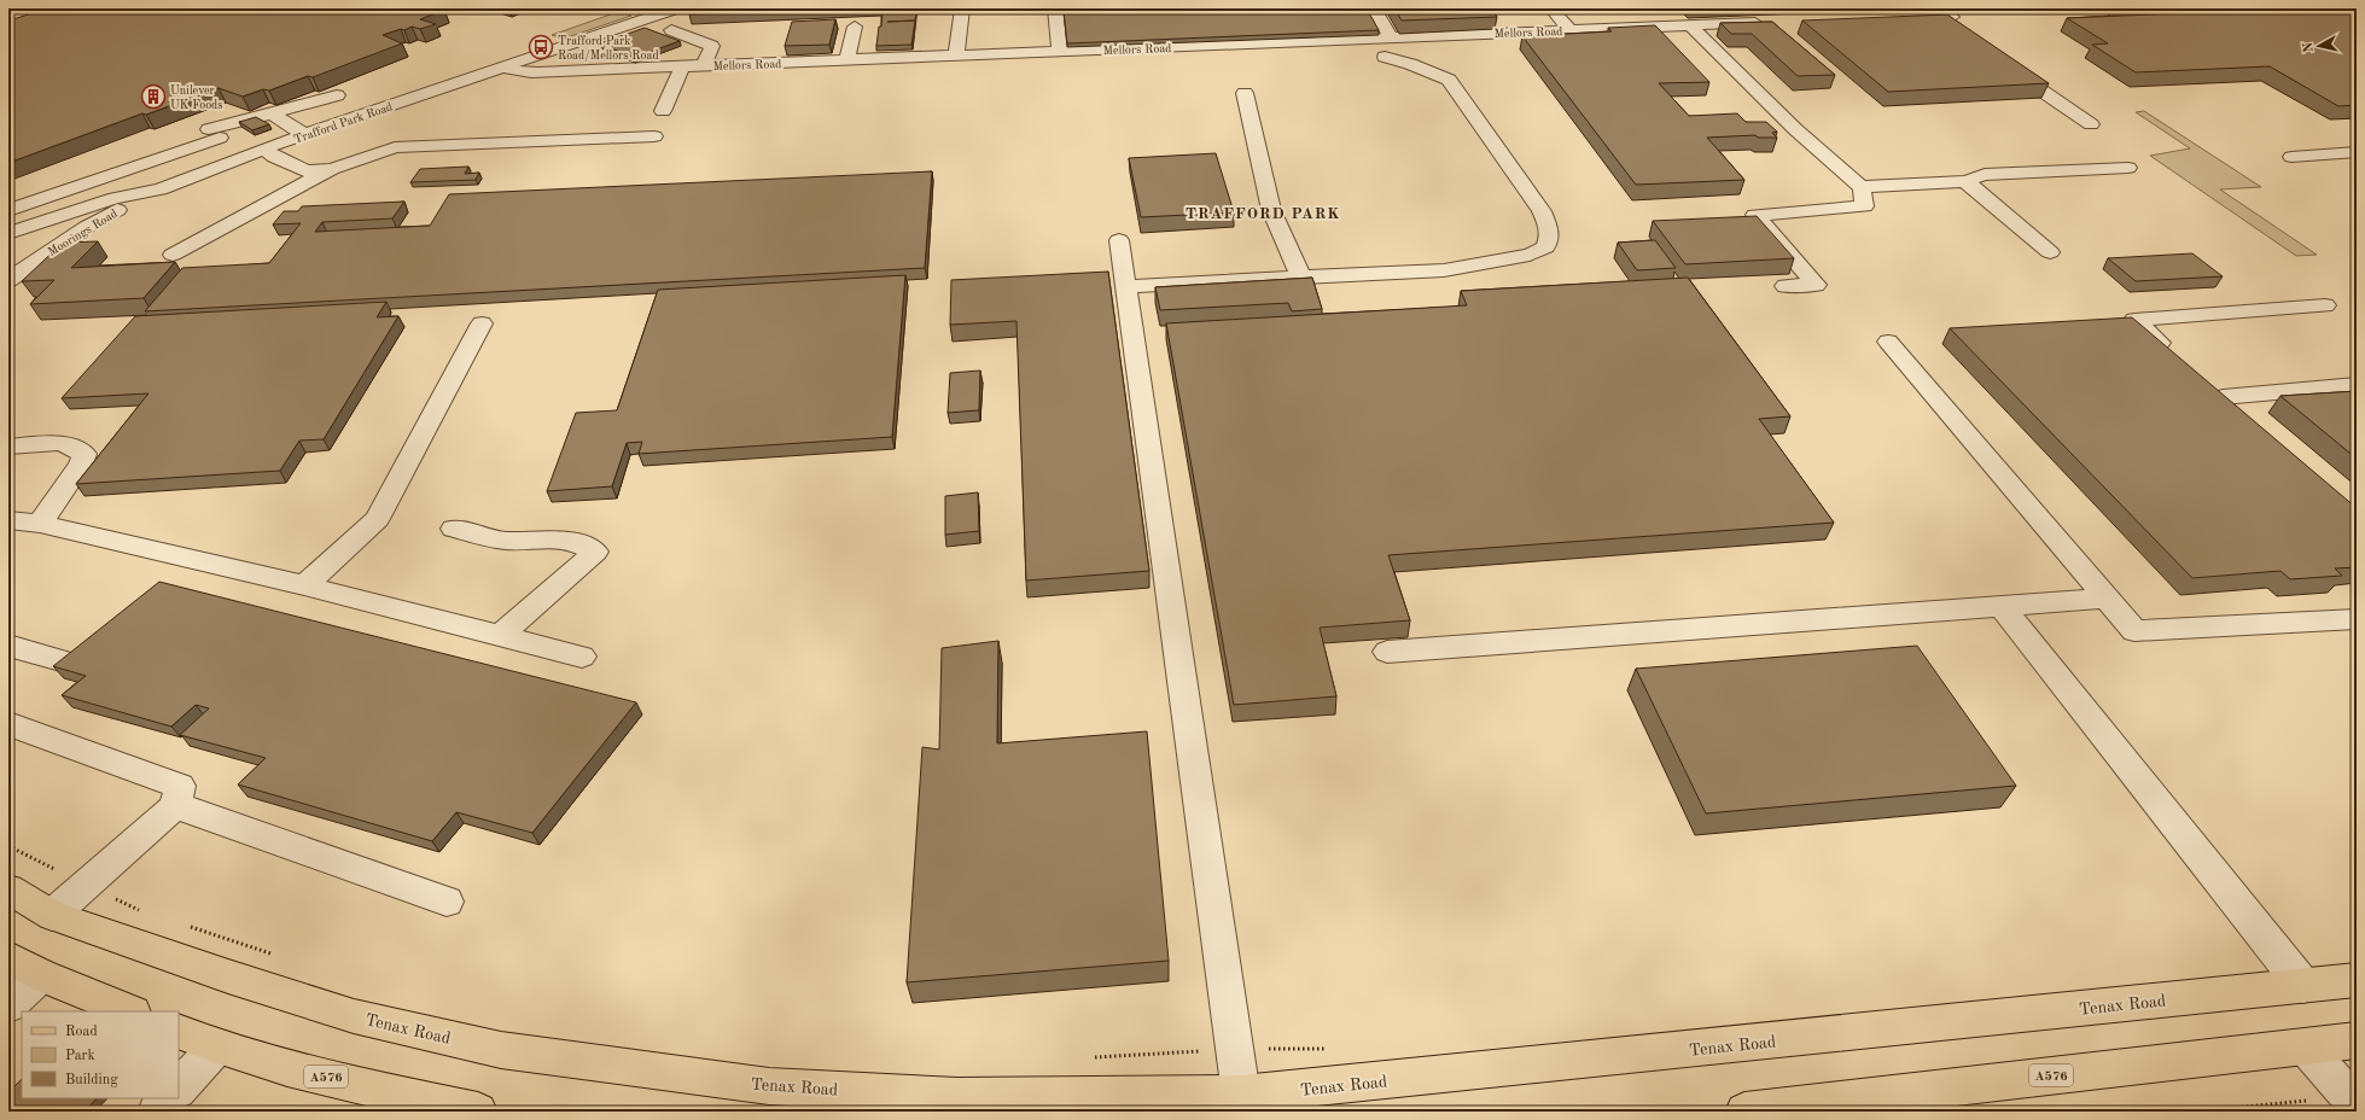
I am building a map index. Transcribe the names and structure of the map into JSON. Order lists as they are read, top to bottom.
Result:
{
  "streets": {
    "main road": ["Tenax Road", "A576"],
    "street": ["Mellors Road", "Trafford Park Road", "Moorings Road"]
  },
  "crossings": [
    ["Mellors Road", "Trafford Park Road"],
    ["Trafford Park Road", "Moorings Road"]
  ],
  "districts": ["TRAFFORD PARK"],
  "places": {
    "bus stop": ["Trafford Park Road/Mellors Road"],
    "building": ["Unilever UK Foods"]
  },
  "legend": ["Road", "Park", "Building"],
  "north": "left"
}
